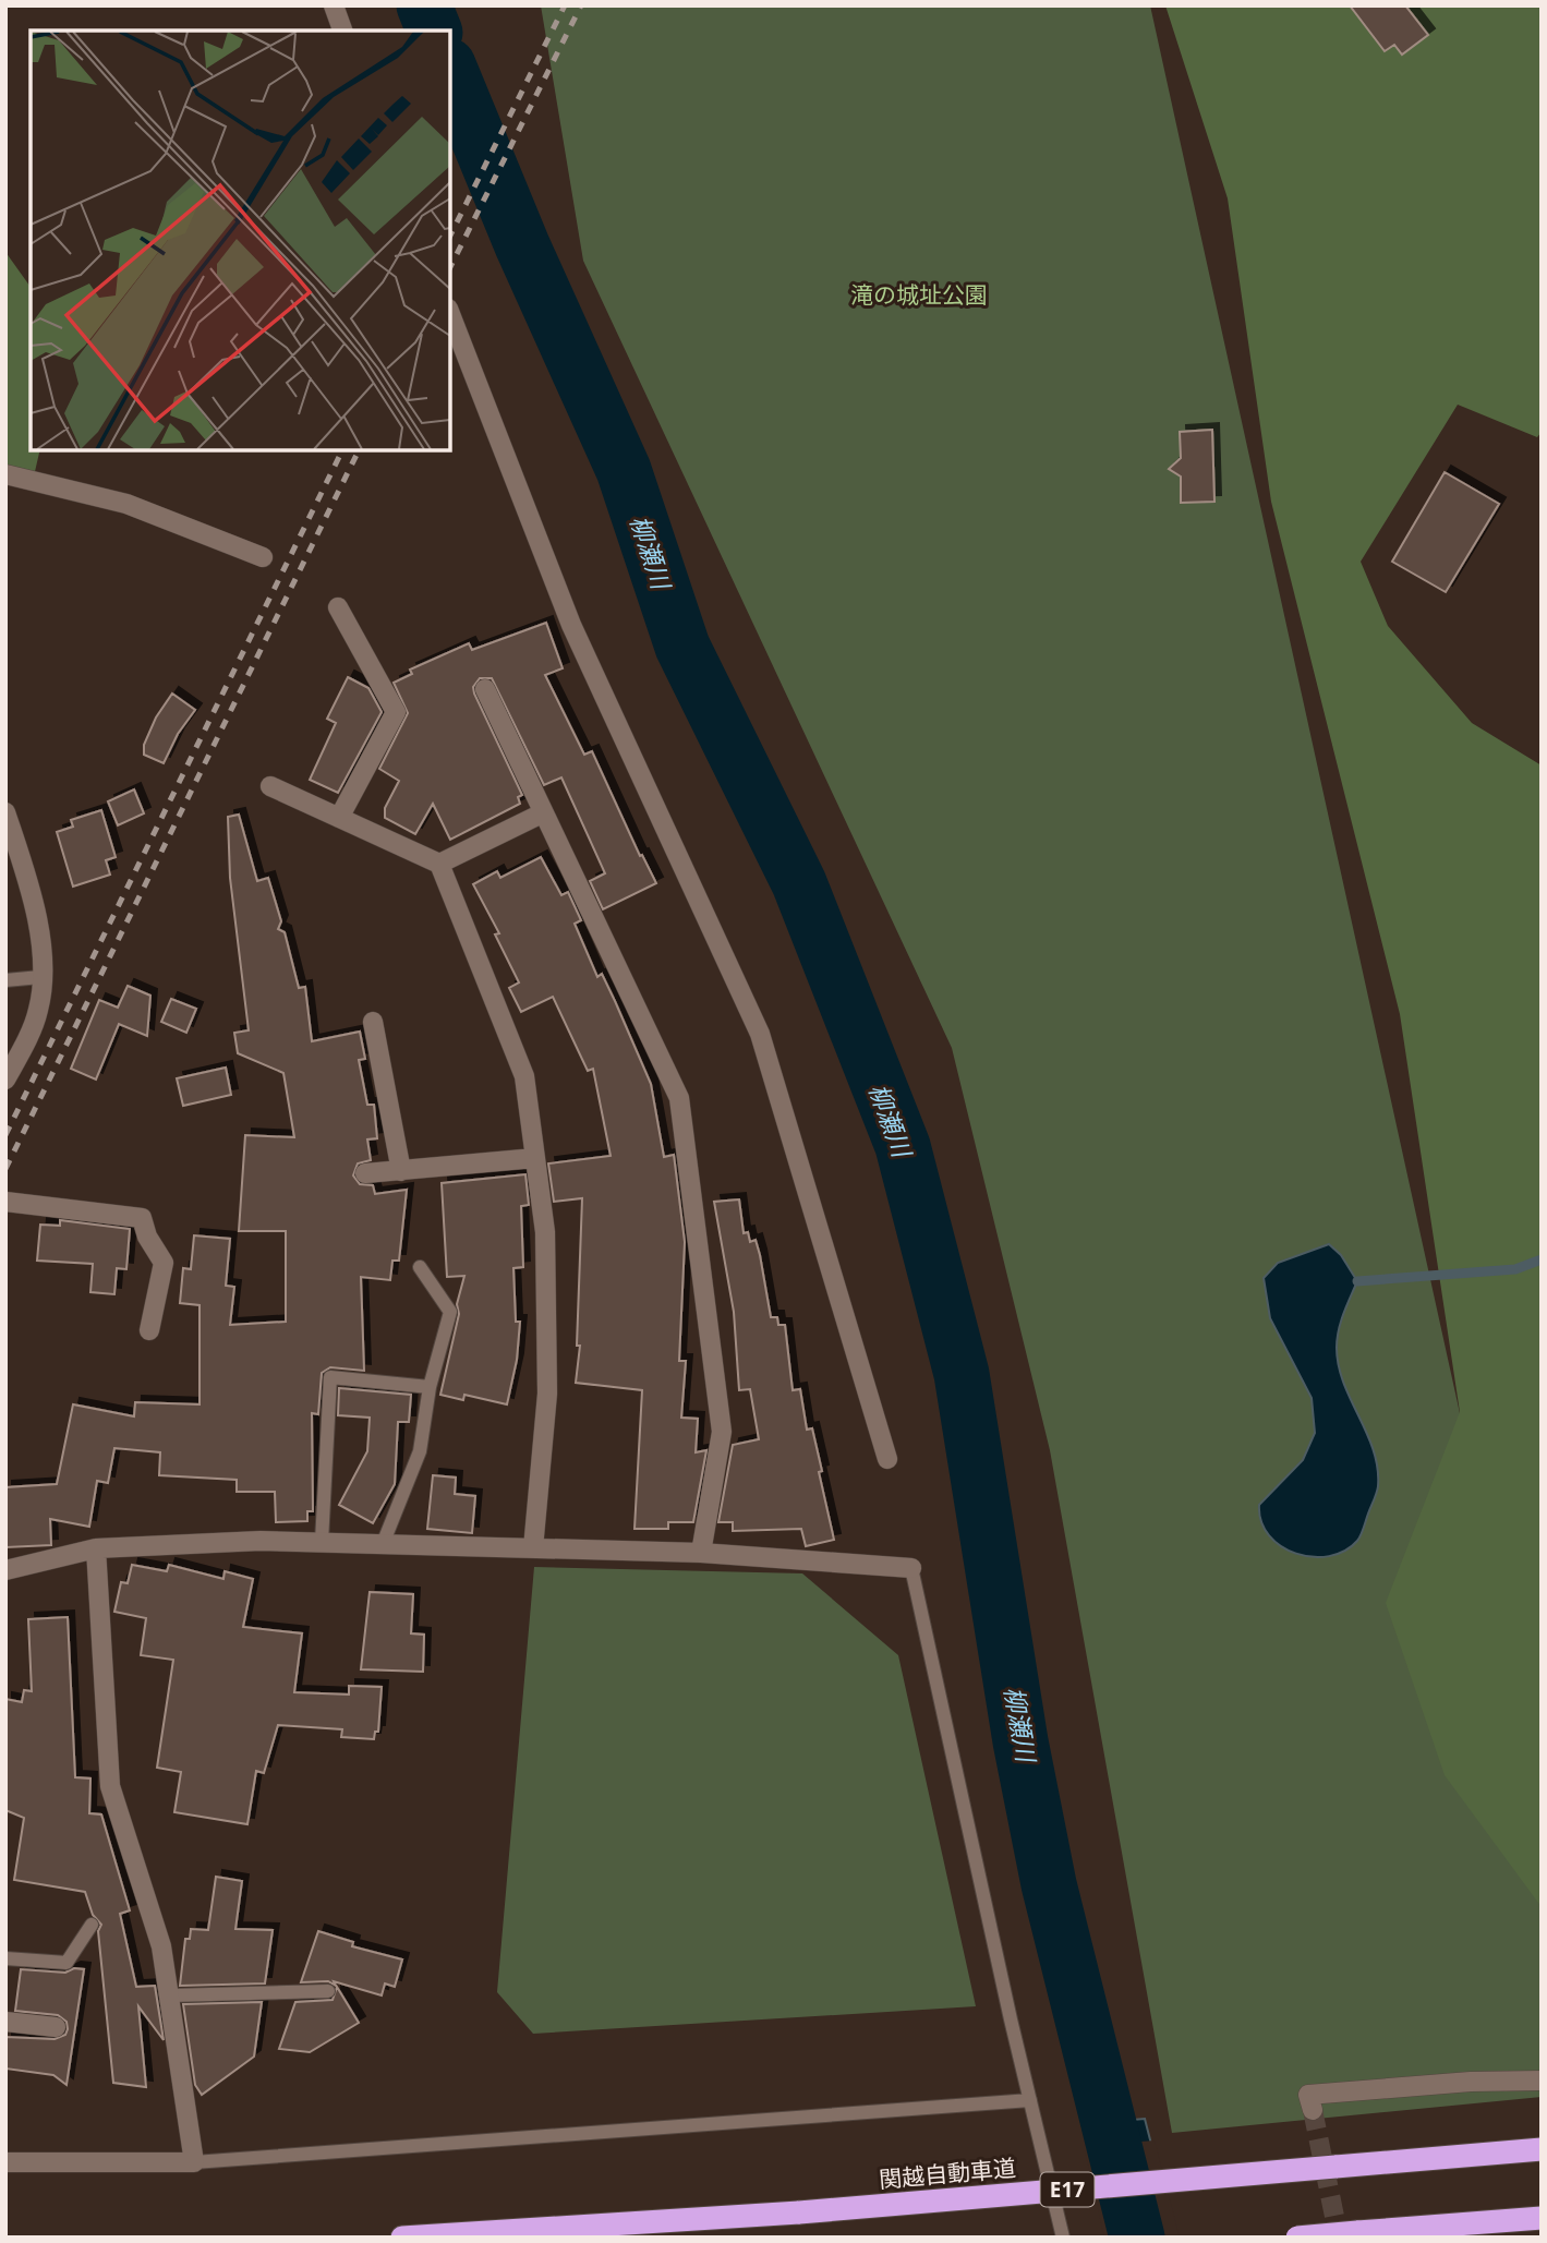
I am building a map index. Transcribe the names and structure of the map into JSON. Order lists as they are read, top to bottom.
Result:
{
  "streets": {
    "highway": ["関越自動車道", "E17"]
  },
  "water": ["柳瀬川"],
  "parks": ["滝の城址公園"]
}
